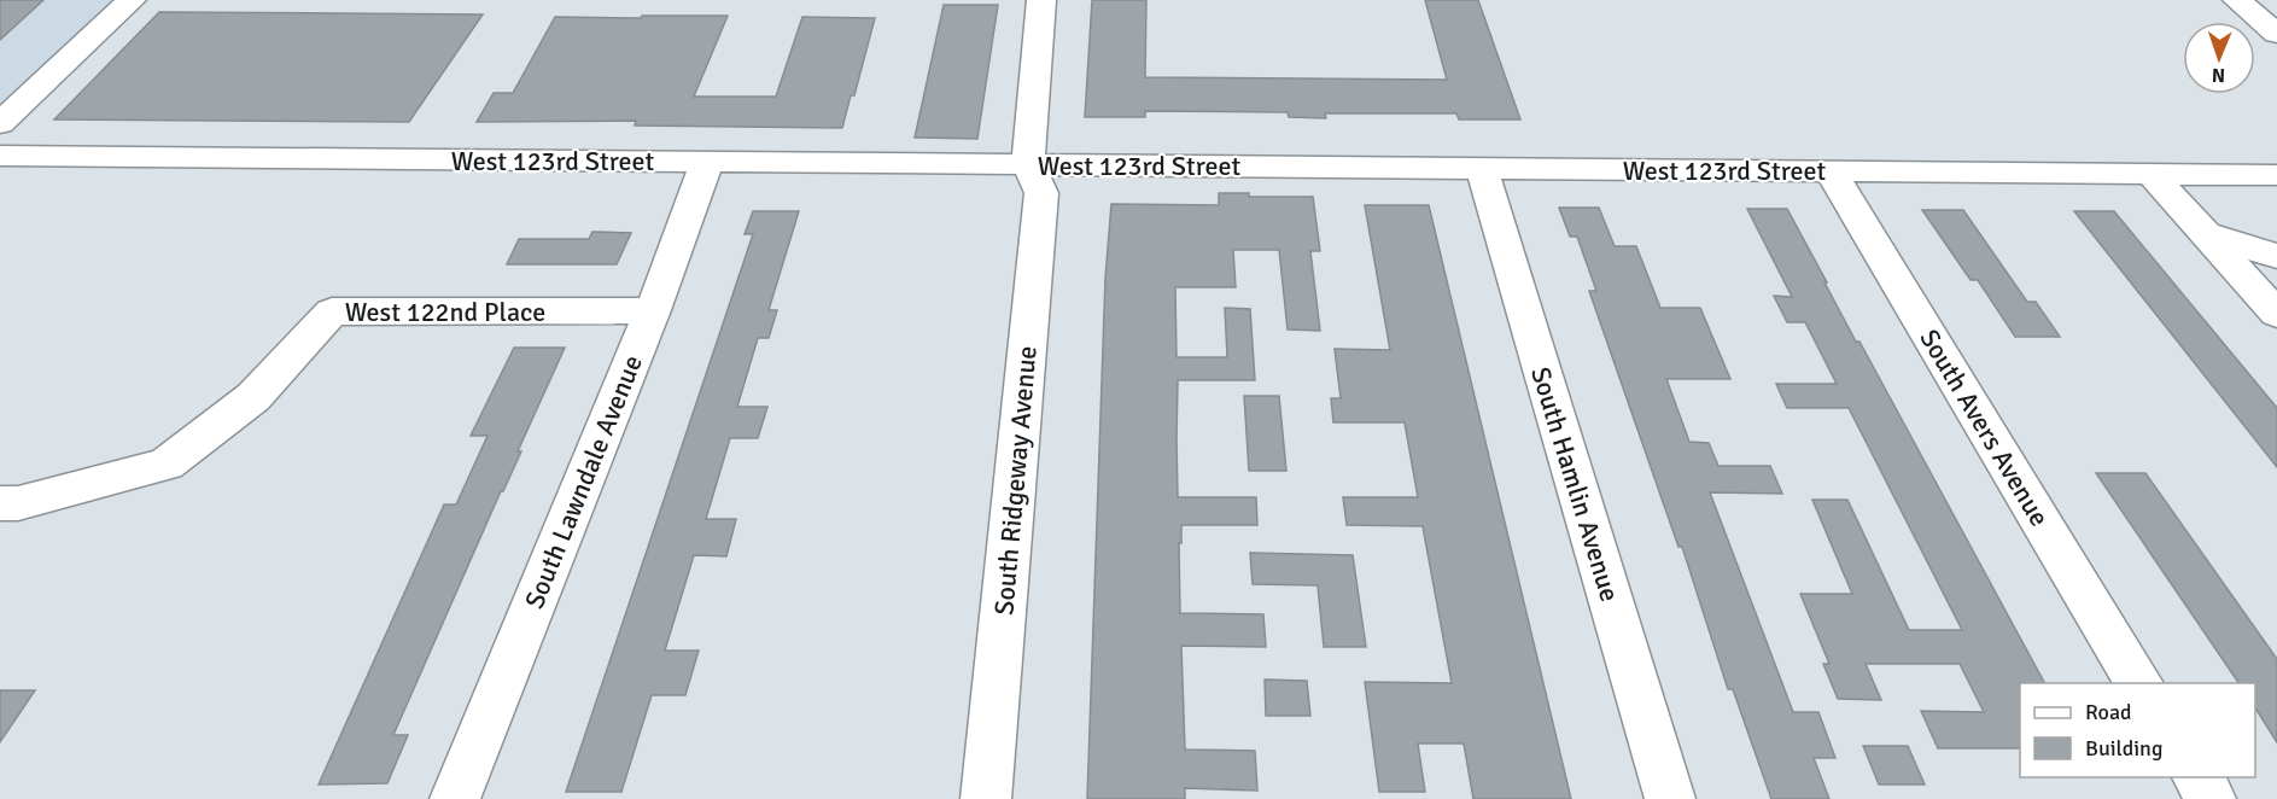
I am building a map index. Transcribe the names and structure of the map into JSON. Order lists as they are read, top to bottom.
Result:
{
  "streets": {
    "street": [
      "West 123rd Street",
      "West 122nd Place",
      "South Avers Avenue",
      "South Ridgeway Avenue",
      "South Lawndale Avenue",
      "South Hamlin Avenue"
    ]
  },
  "crossings": [
    ["West 123rd Street", "South Avers Avenue"],
    ["West 123rd Street", "South Ridgeway Avenue"],
    ["West 123rd Street", "South Lawndale Avenue"],
    ["West 123rd Street", "South Hamlin Avenue"],
    ["West 122nd Place", "South Lawndale Avenue"]
  ],
  "legend": ["Road", "Building"],
  "north": "bottom"
}
